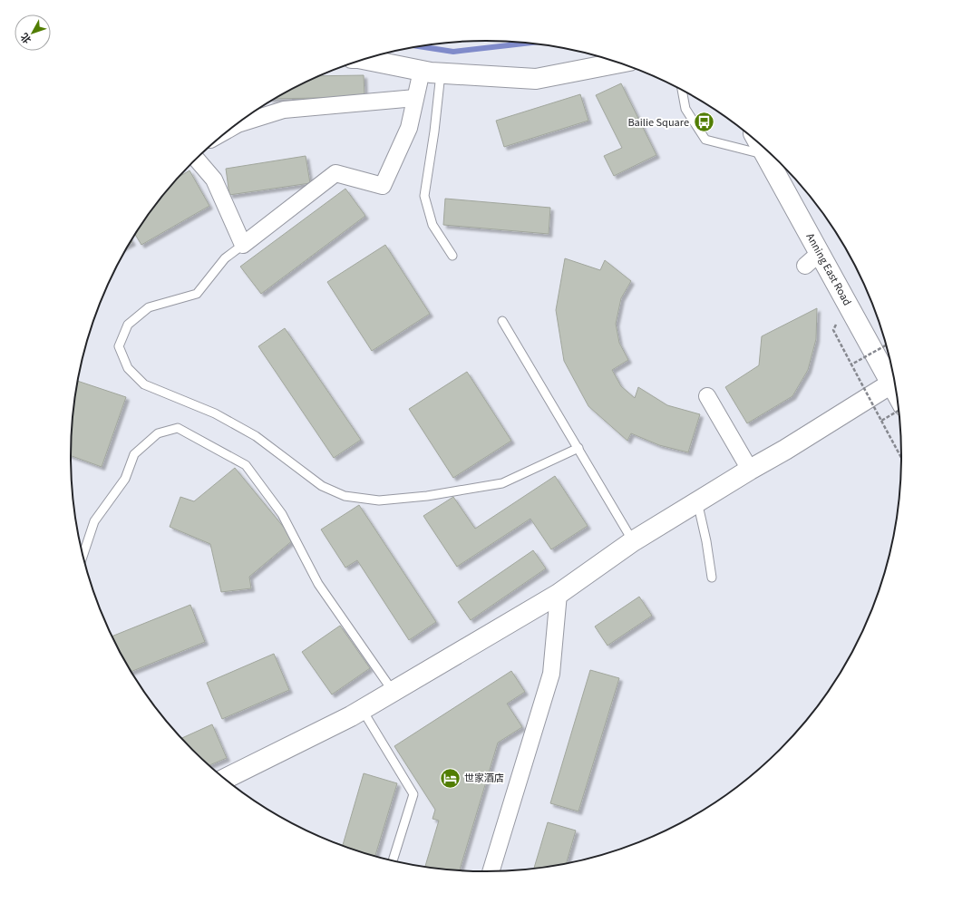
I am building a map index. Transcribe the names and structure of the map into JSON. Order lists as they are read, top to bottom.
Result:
{
  "streets": {
    "street": ["Anning East Road"]
  },
  "places": {
    "bus stop": ["Bailie Square"],
    "hotel": ["世家酒店"]
  },
  "north": "bottom left"
}
